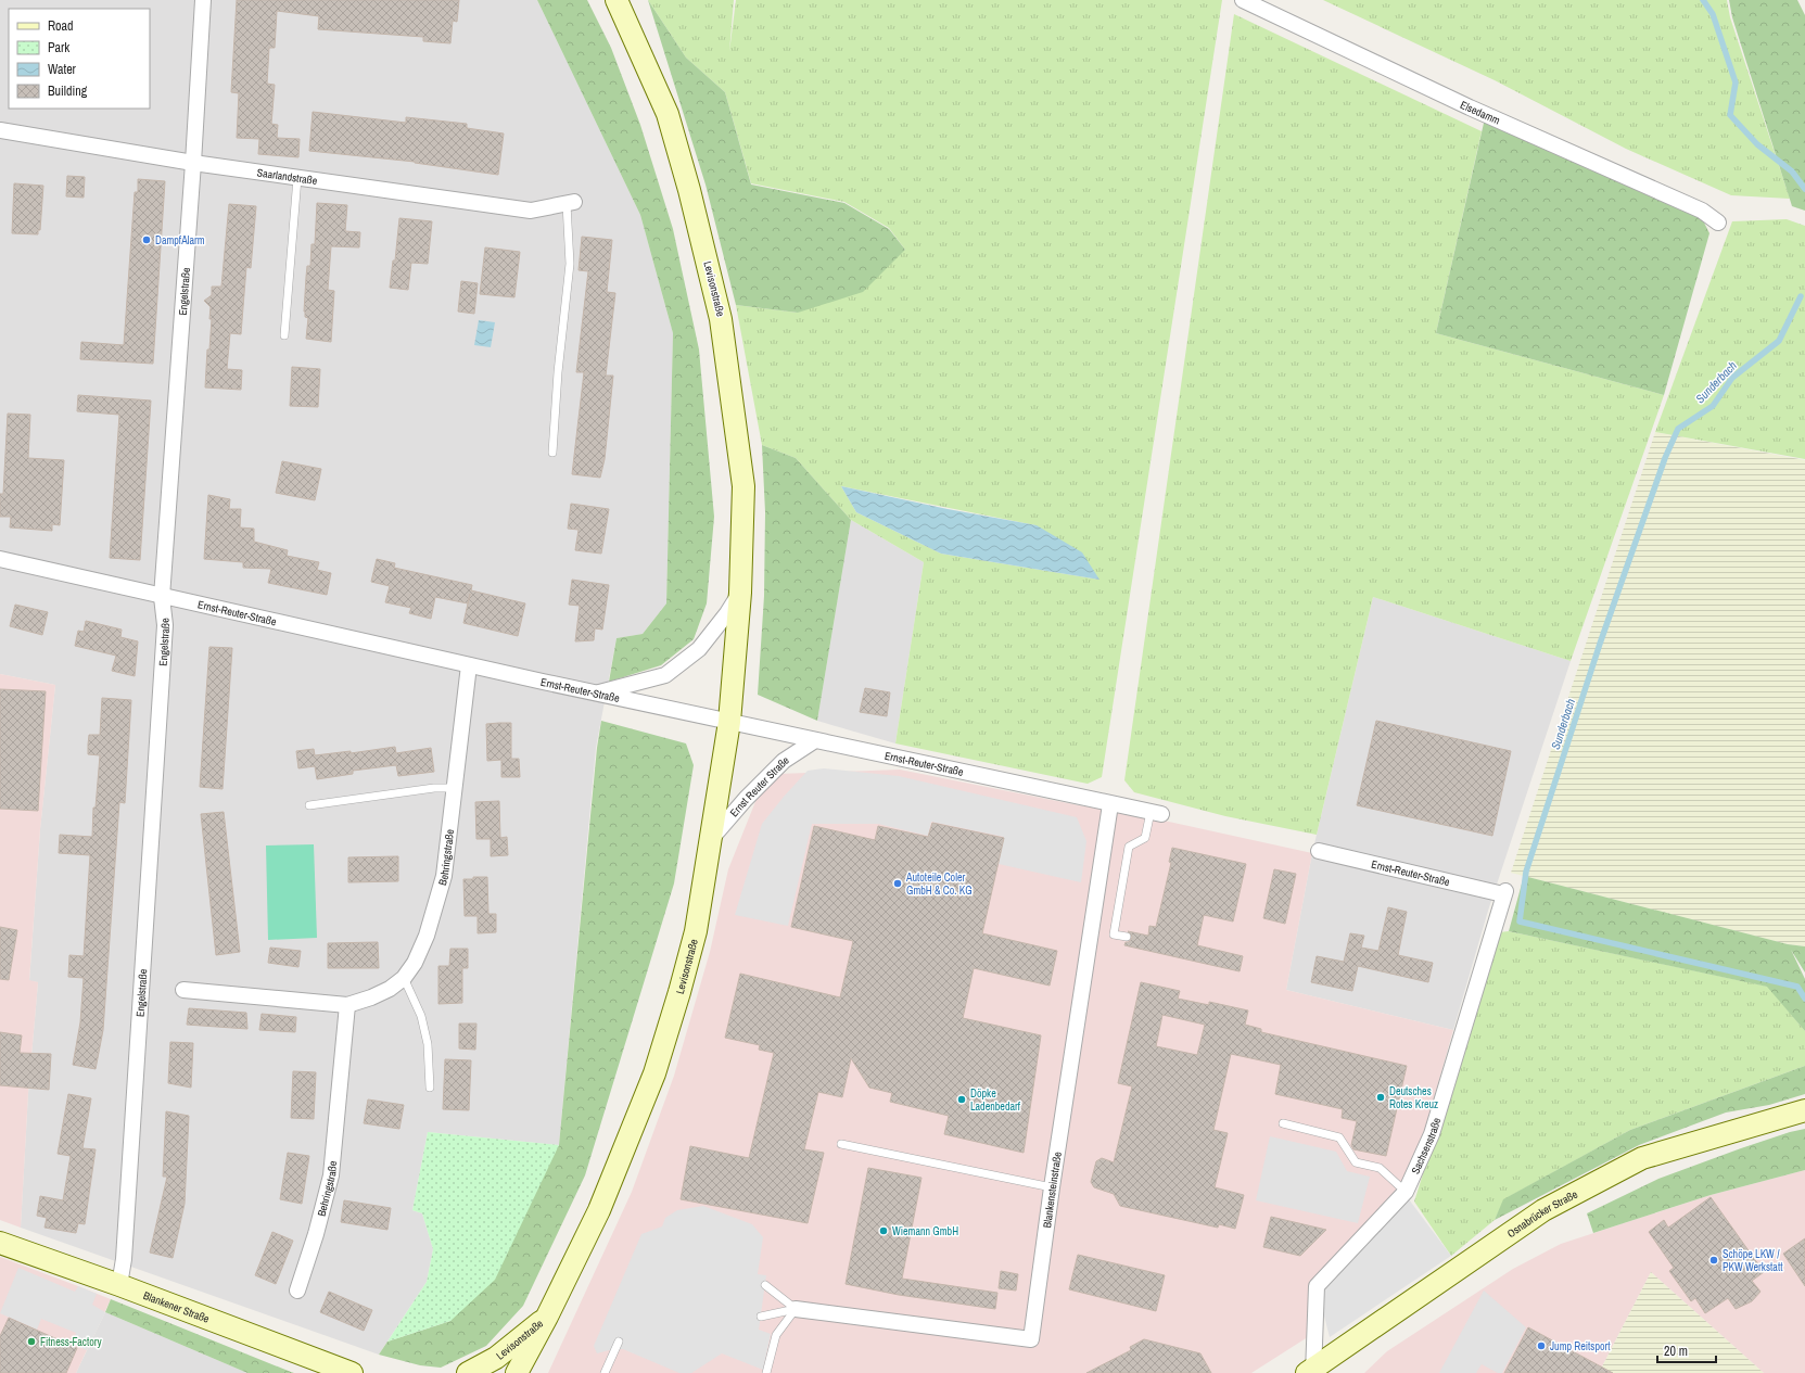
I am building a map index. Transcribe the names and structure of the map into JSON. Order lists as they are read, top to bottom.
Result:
{
  "streets": {
    "main road": ["Levisonstraße", "Osnabrücker Straße", "Blankener Straße"],
    "street": [
      "Elsedamm",
      "Saarlandstraße",
      "Engelstraße",
      "Ernst-Reuter-Straße",
      "Ernst Reuter Straße",
      "Behringstraße",
      "Sachsenstraße",
      "Blankensteinstraße"
    ]
  },
  "crossings": [
    ["Saarlandstraße", "Engelstraße"],
    ["Levisonstraße", "Ernst-Reuter-Straße"],
    ["Levisonstraße", "Ernst Reuter Straße"],
    ["Engelstraße", "Ernst-Reuter-Straße"],
    ["Engelstraße", "Blankener Straße"],
    ["Ernst-Reuter-Straße", "Ernst Reuter Straße"],
    ["Ernst-Reuter-Straße", "Behringstraße"],
    ["Ernst-Reuter-Straße", "Sachsenstraße"],
    ["Ernst-Reuter-Straße", "Blankensteinstraße"],
    ["Sachsenstraße", "Osnabrücker Straße"]
  ],
  "water": ["Sunderbach"],
  "places": [
    "DampfAlarm",
    "Autoteile Coler GmbH & Co. KG",
    "Deutsches Rotes Kreuz",
    "Döpke Ladenbedarf",
    "Wiemann GmbH",
    "Schöpe LKW / PKW Werkstatt",
    "Fitness-Factory",
    "Jump Reitsport"
  ],
  "legend": [
    "Road",
    "Park",
    "Water",
    "Building"
  ],
  "scale_bar": "20 m"
}
